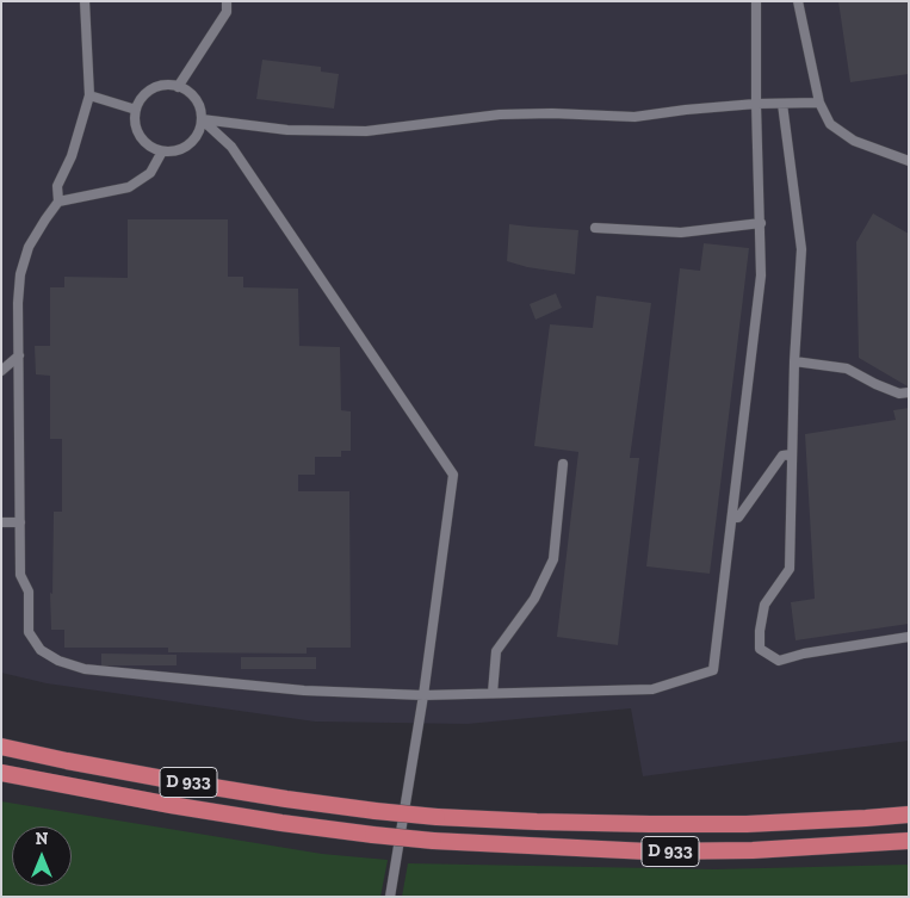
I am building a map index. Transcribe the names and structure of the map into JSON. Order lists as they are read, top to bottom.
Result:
{
  "streets": {
    "highway": ["D 933"]
  },
  "north": "top"
}
